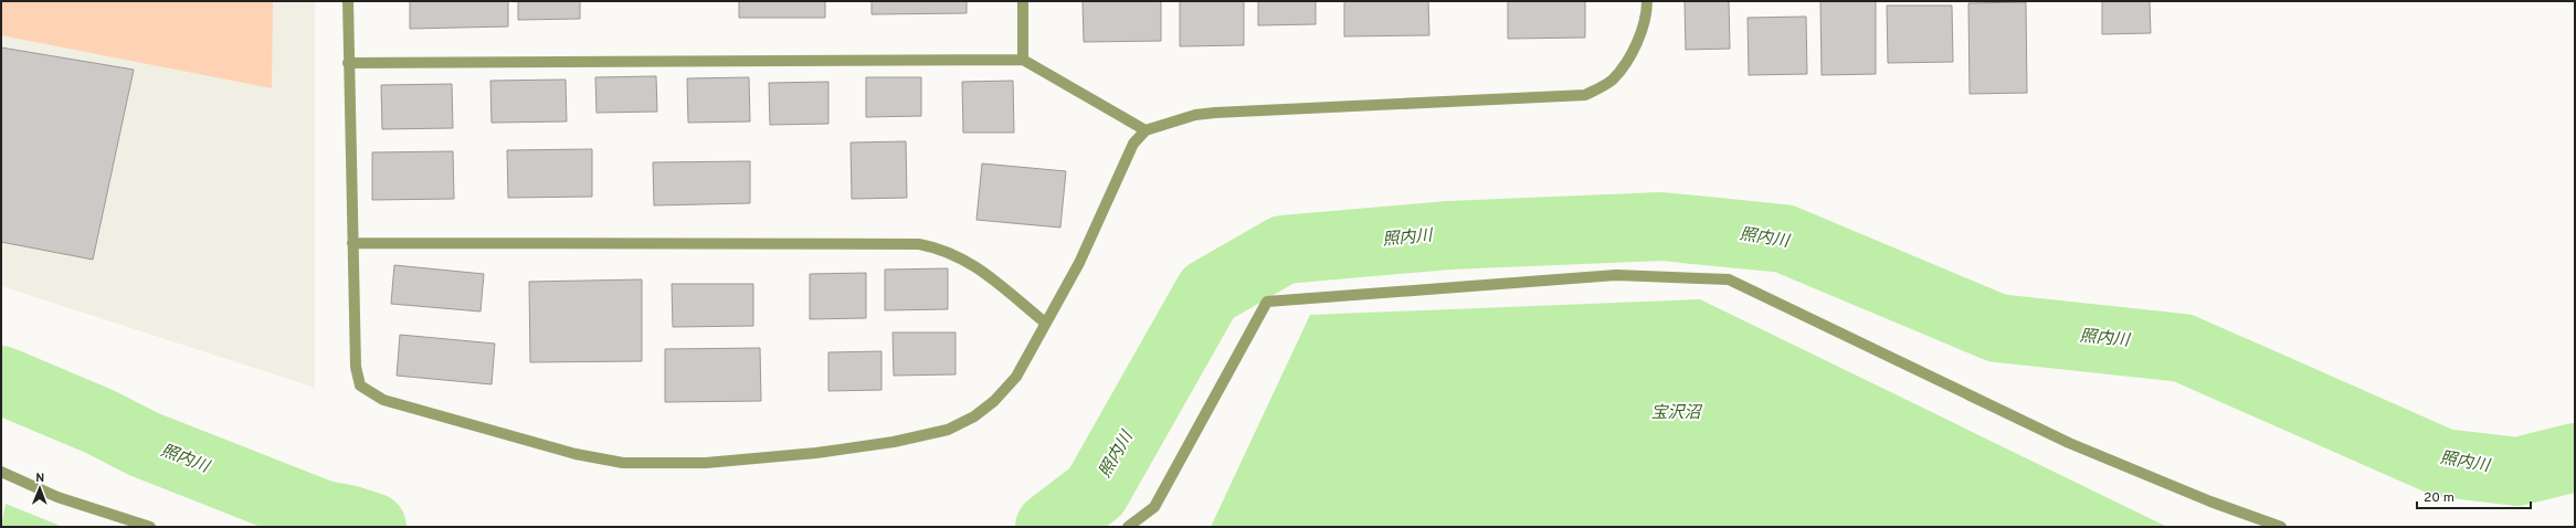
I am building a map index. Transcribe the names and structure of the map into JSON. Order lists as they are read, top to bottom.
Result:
{
  "water": ["照内川", "宝沢沼"],
  "scale_bar": "20 m",
  "north": "top"
}
